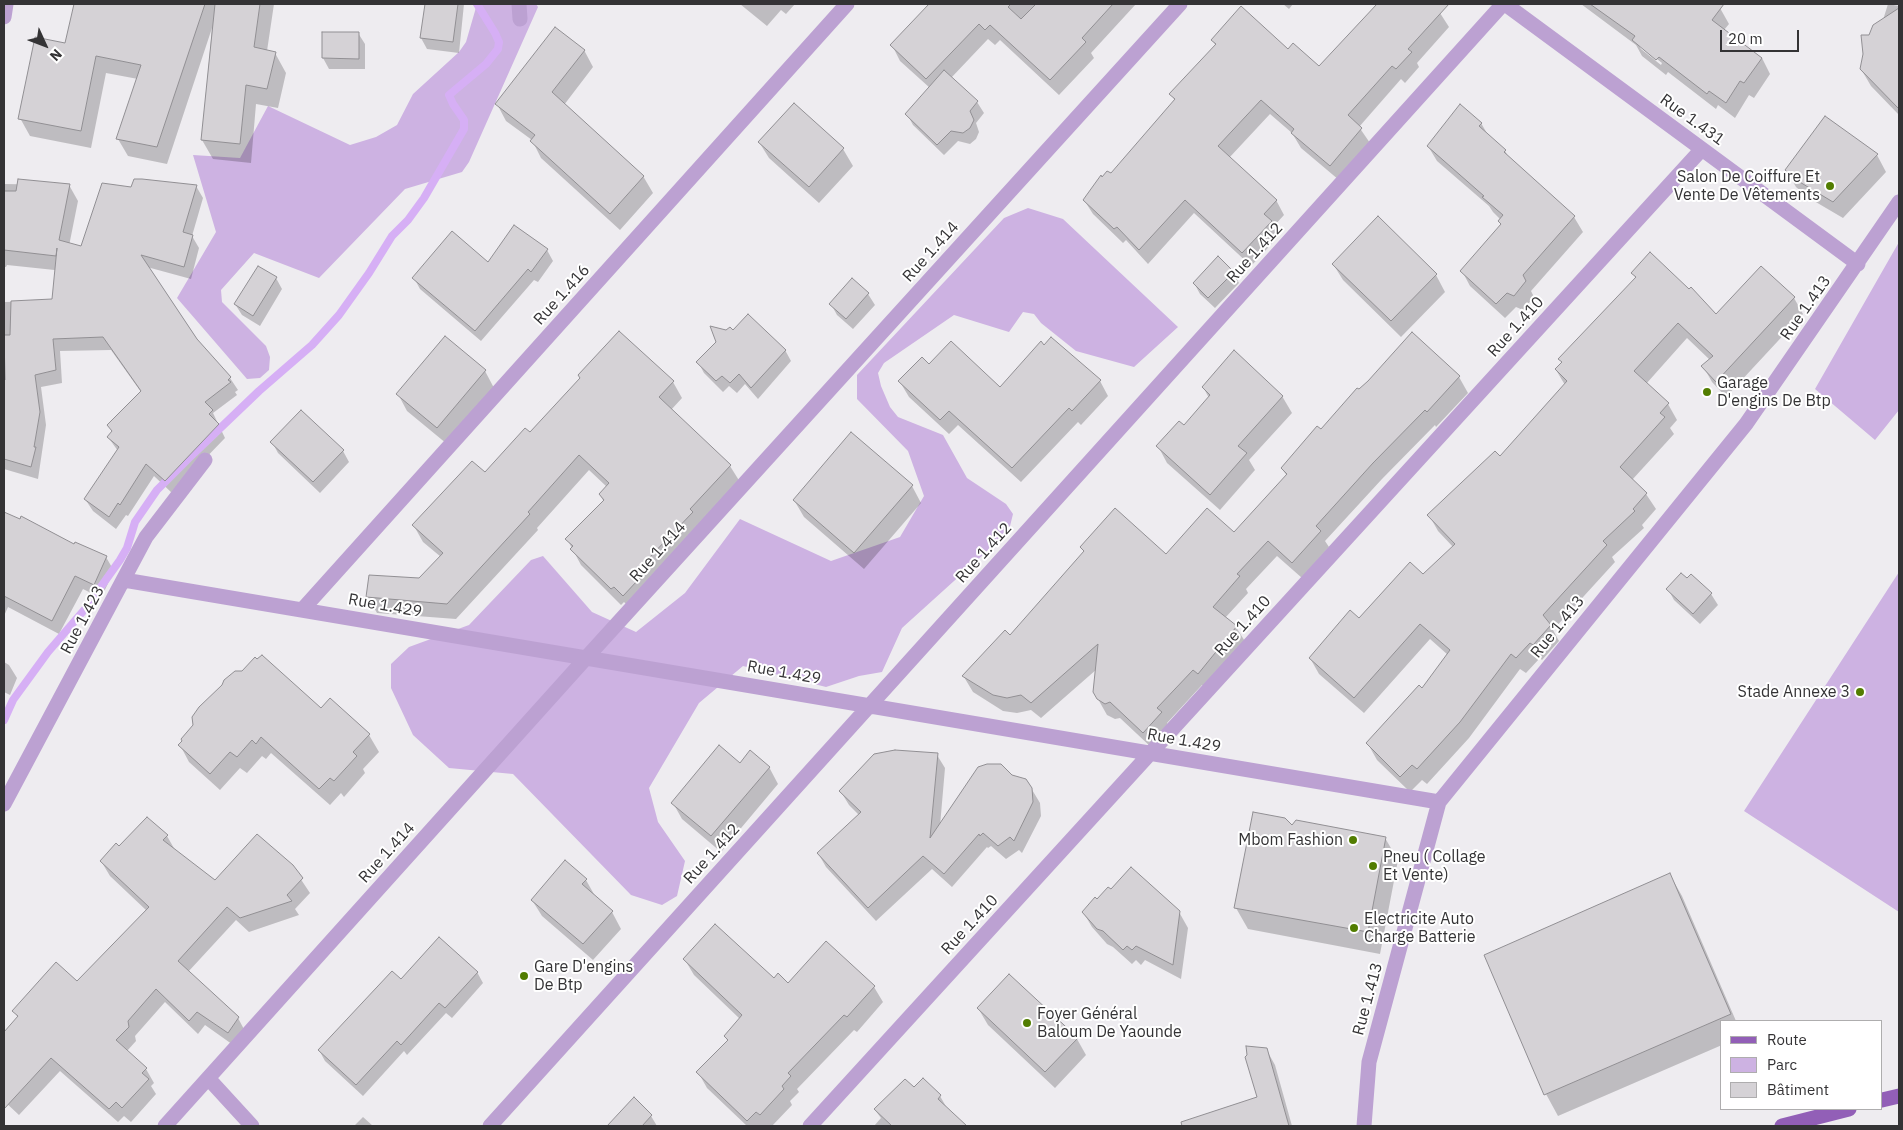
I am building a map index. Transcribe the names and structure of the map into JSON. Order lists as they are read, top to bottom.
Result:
{
  "streets": {
    "street": [
      "Rue 1.431",
      "Rue 1.414",
      "Rue 1.412",
      "Rue 1.416",
      "Rue 1.413",
      "Rue 1.410",
      "Rue 1.429",
      "Rue 1.423"
    ]
  },
  "crossings": [
    ["Rue 1.431", "Rue 1.412"],
    ["Rue 1.431", "Rue 1.413"],
    ["Rue 1.431", "Rue 1.410"],
    ["Rue 1.414", "Rue 1.429"],
    ["Rue 1.412", "Rue 1.429"],
    ["Rue 1.416", "Rue 1.429"],
    ["Rue 1.413", "Rue 1.429"],
    ["Rue 1.410", "Rue 1.429"],
    ["Rue 1.429", "Rue 1.423"]
  ],
  "places": [
    "Salon De Coiffure Et Vente De Vêtements",
    "Garage D'engins De Btp",
    "Stade Annexe 3",
    "Mbom Fashion",
    "Pneu ( Collage Et Vente)",
    "Electricite Auto Charge Batterie",
    "Gare D'engins De Btp",
    "Foyer Général Baloum De Yaounde"
  ],
  "legend": ["Route", "Parc", "Bâtiment"],
  "scale_bar": "20 m",
  "north": "bottom right"
}
